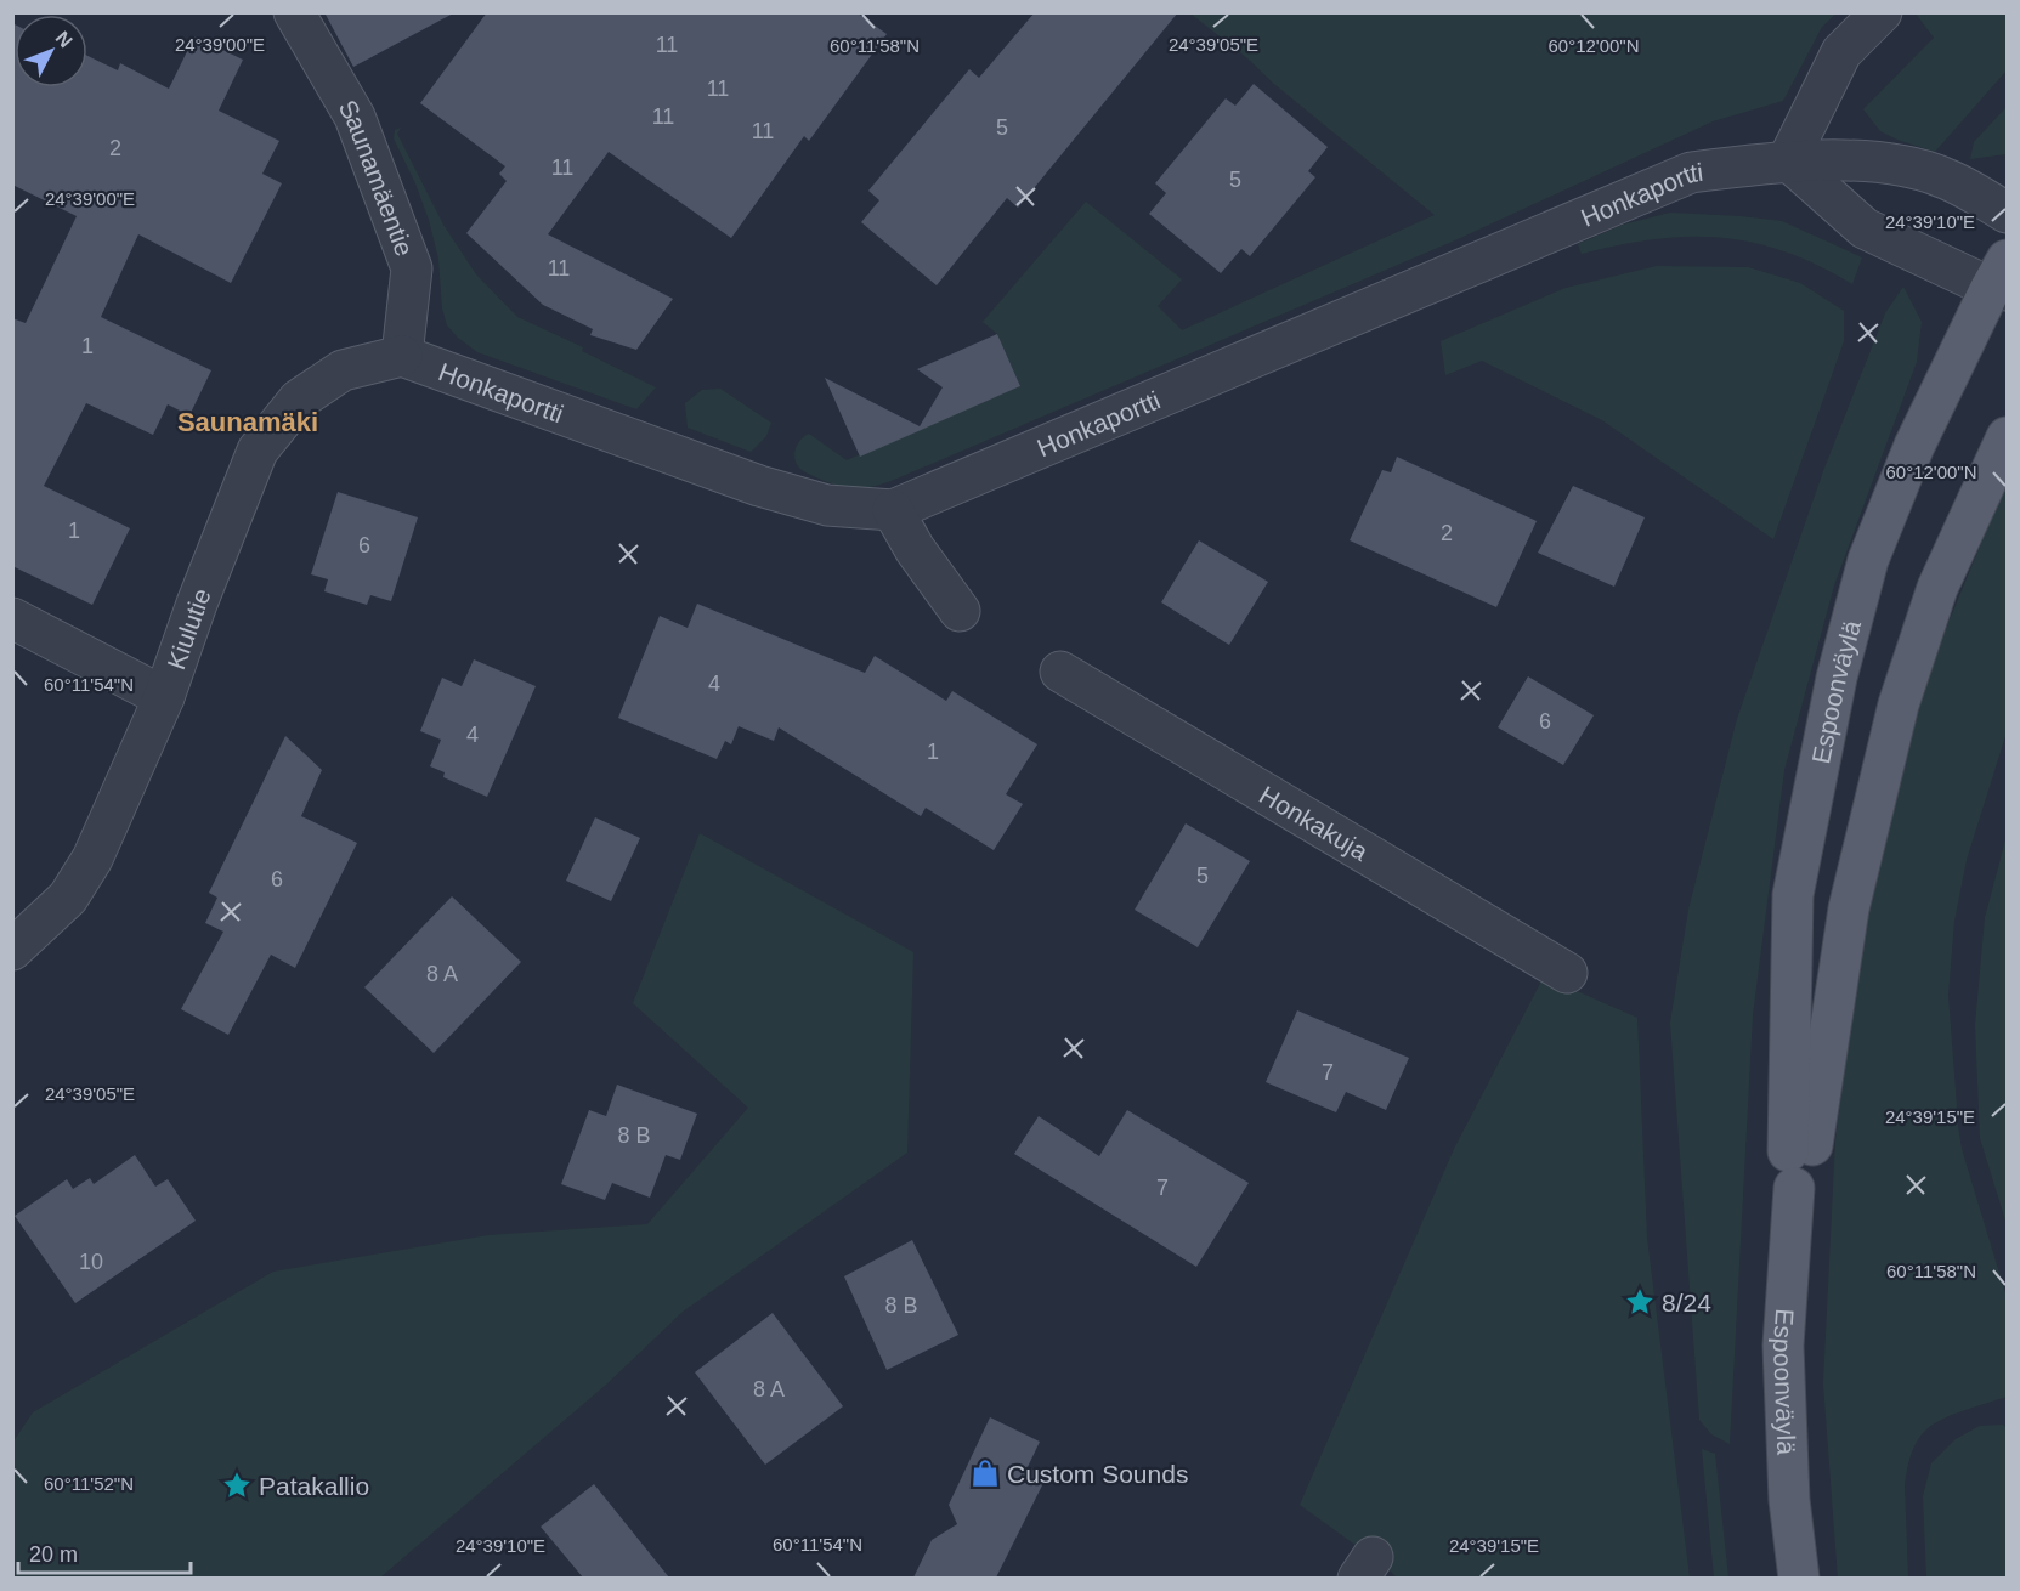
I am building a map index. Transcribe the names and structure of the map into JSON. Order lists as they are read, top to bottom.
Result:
{
  "streets": {
    "main road": ["Espoonväylä"],
    "street": [
      "Saunamäentie",
      "Honkaportti",
      "Kiulutie",
      "Honkakuja"
    ]
  },
  "crossings": [
    ["Saunamäentie", "Honkaportti"],
    ["Saunamäentie", "Kiulutie"],
    ["Honkaportti", "Kiulutie"]
  ],
  "districts": ["Saunamäki"],
  "places": {
    "place": ["8/24", "Patakallio"],
    "shop": ["Custom Sounds"]
  },
  "house_numbers": [
    "11",
    "11",
    "11",
    "5",
    "11",
    "2",
    "11",
    "5",
    "11",
    "1",
    "1",
    "2",
    "6",
    "4",
    "6",
    "4",
    "1",
    "5",
    "6",
    "8 A",
    "7",
    "8 B",
    "7",
    "10",
    "8 B",
    "8 A"
  ],
  "scale_bar": "20 m",
  "north": "top right",
  "coordinates": [
    "24°39'00\"E",
    "24°39'05\"E",
    "60°11'58\"N",
    "60°12'00\"N",
    "24°39'10\"E",
    "60°11'54\"N",
    "24°39'15\"E",
    "60°11'52\"N"
  ]
}
